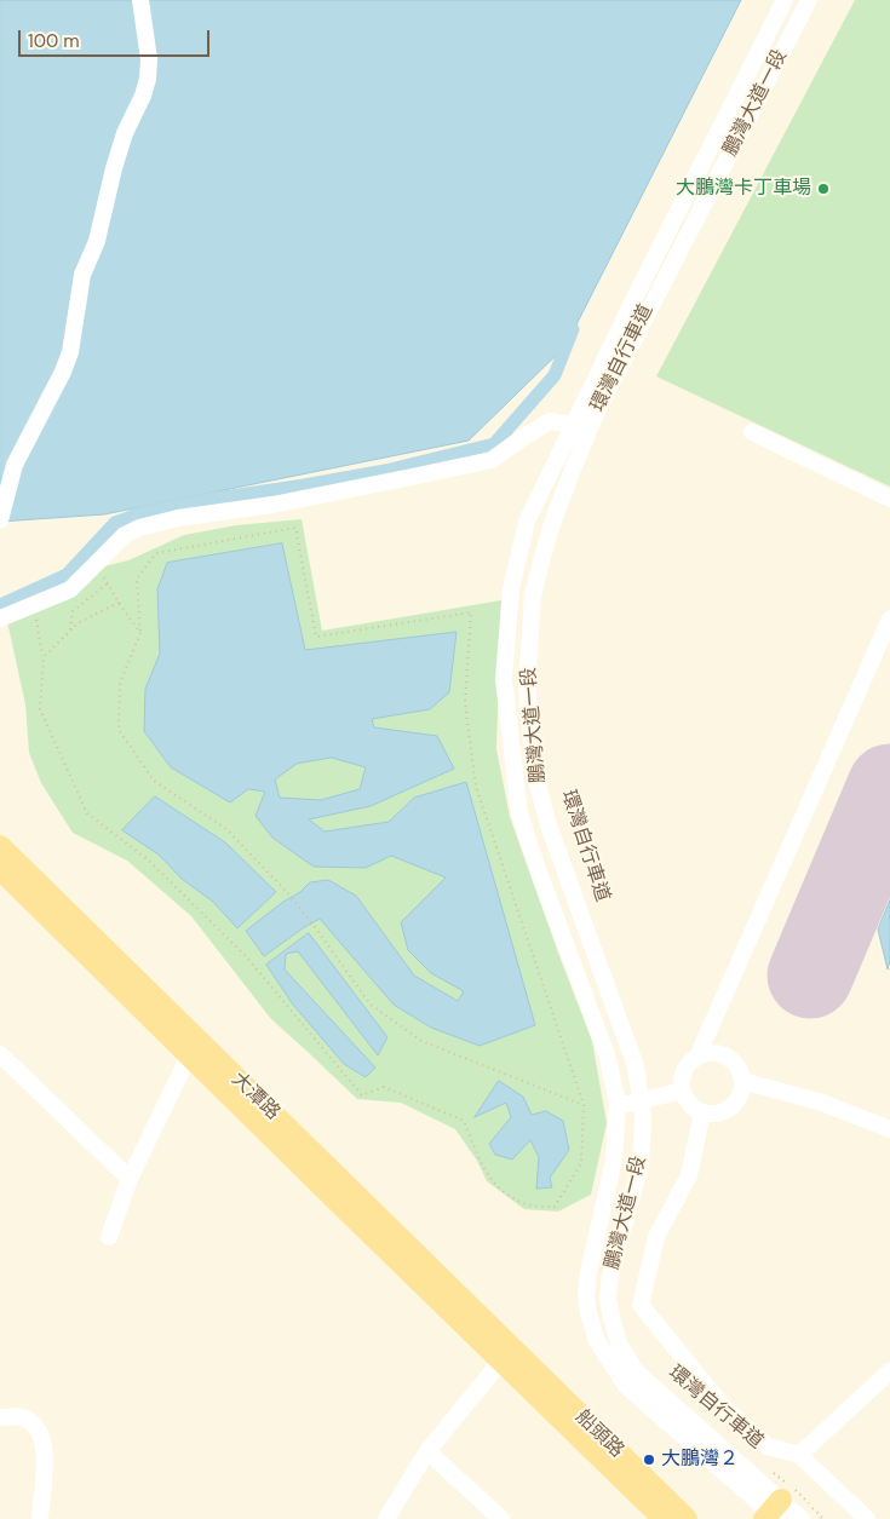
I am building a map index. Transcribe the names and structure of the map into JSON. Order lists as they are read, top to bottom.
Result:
{
  "streets": {
    "main road": ["大潭路", "船頭路"],
    "street": ["鵬灣大道一段"],
    "path": ["環灣自行車道"]
  },
  "crossings": [
    ["鵬灣大道一段", "環灣自行車道"],
    ["大潭路", "船頭路"]
  ],
  "places": ["大鵬灣卡丁車場", "大鵬灣２"],
  "scale_bar": "100 m"
}
